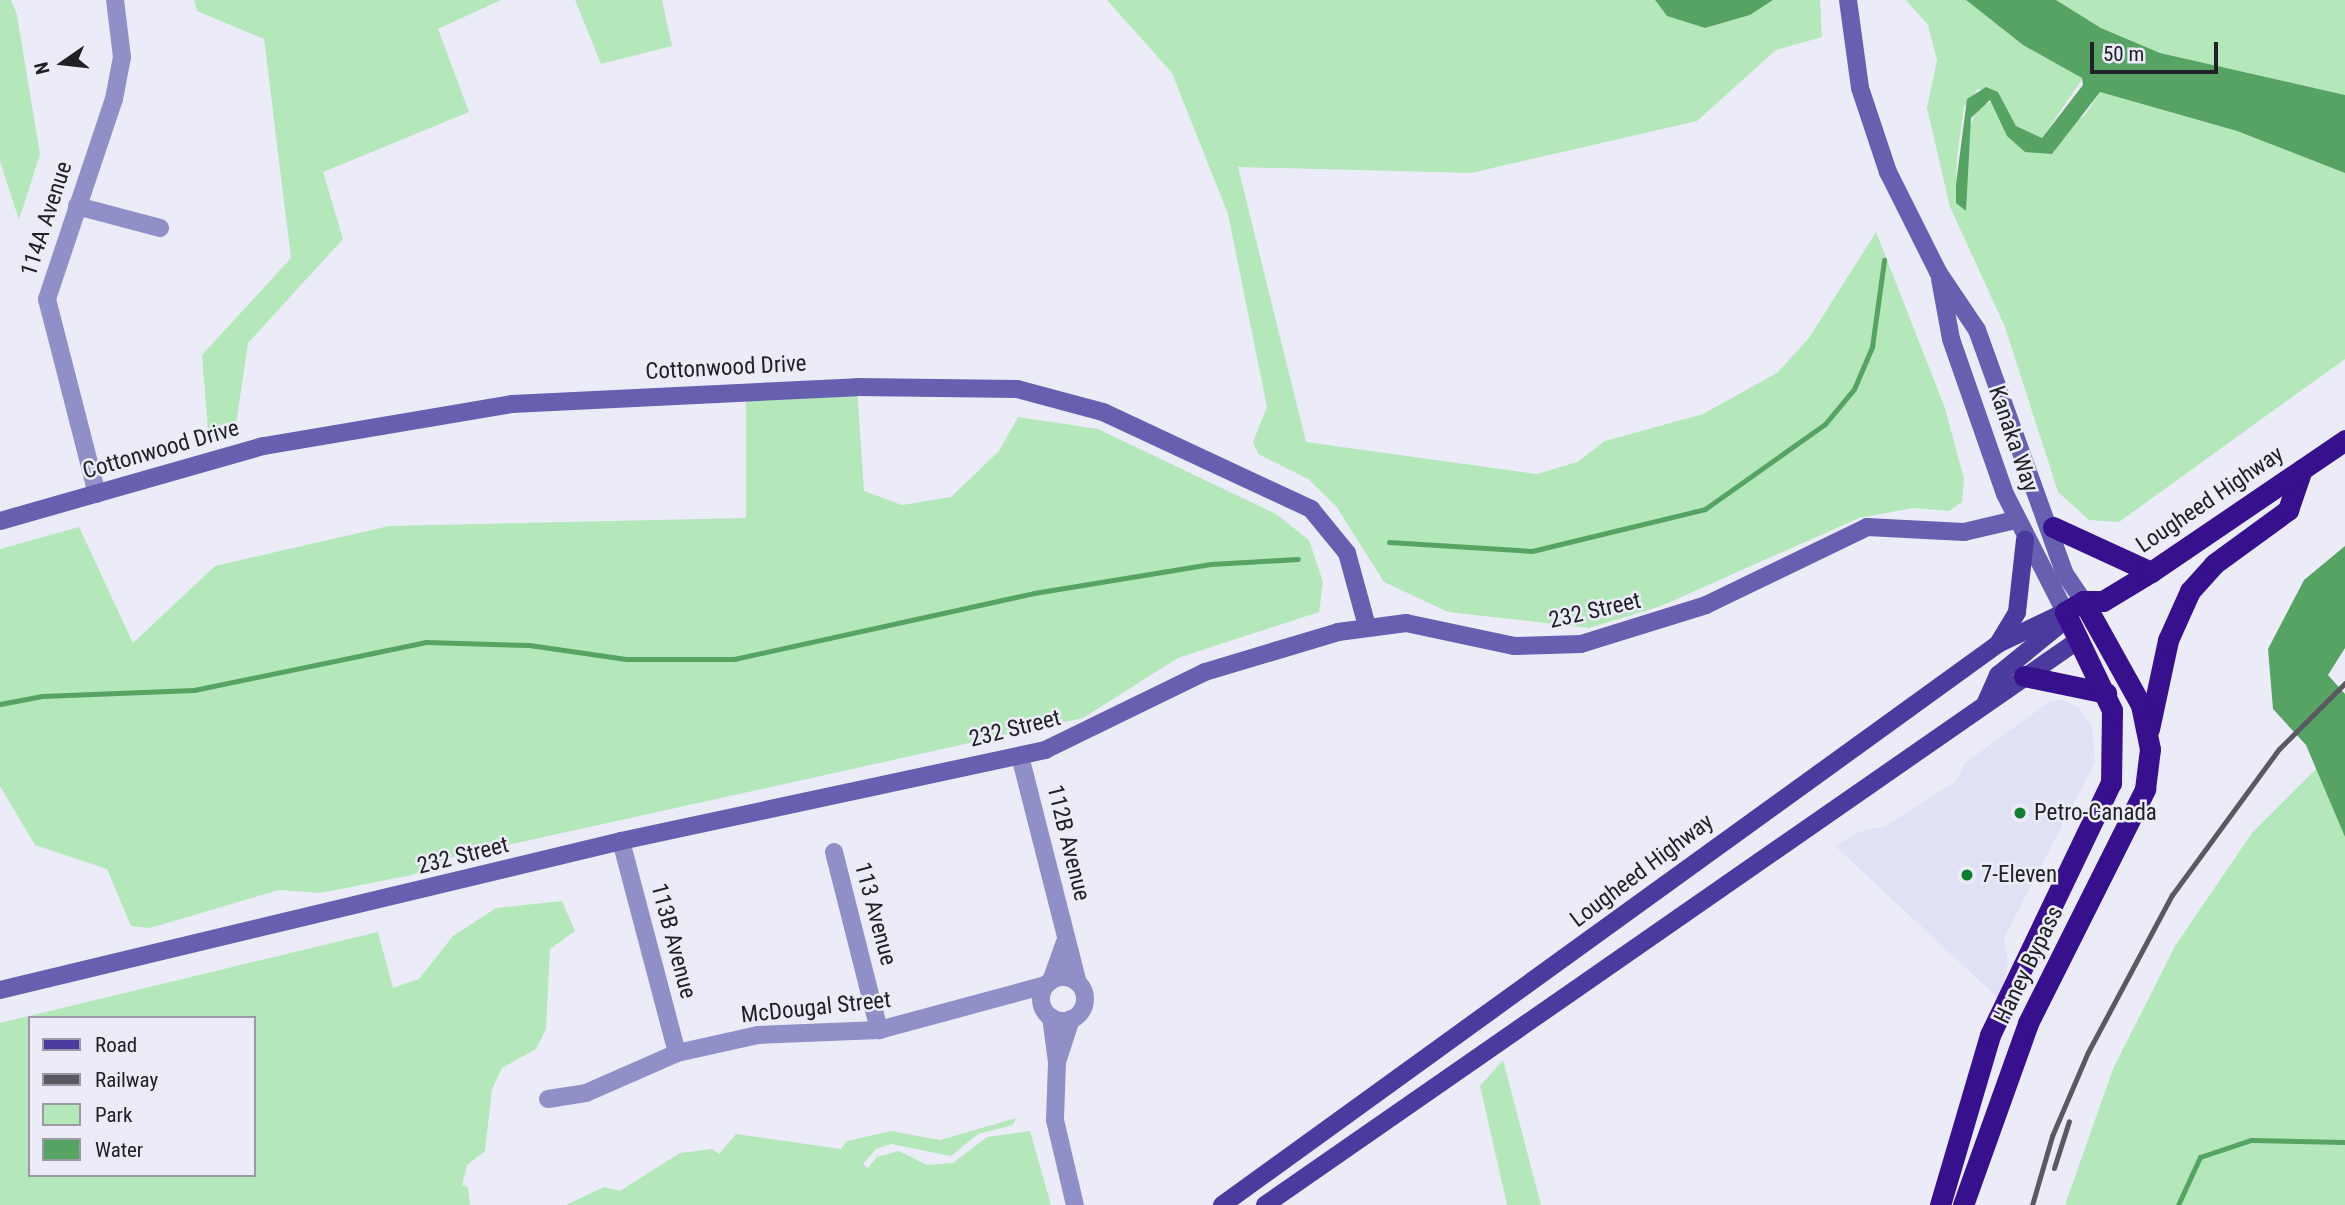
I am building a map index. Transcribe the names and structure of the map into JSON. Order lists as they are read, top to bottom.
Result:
{
  "streets": {
    "highway": ["Lougheed Highway", "Haney Bypass"],
    "main road": ["Cottonwood Drive", "Kanaka Way", "232 Street"],
    "street": [
      "114A Avenue",
      "112B Avenue",
      "113 Avenue",
      "113B Avenue",
      "McDougal Street"
    ]
  },
  "crossings": [
    ["114A Avenue", "Cottonwood Drive"],
    ["Cottonwood Drive", "232 Street"],
    ["Kanaka Way", "Lougheed Highway"],
    ["Kanaka Way", "232 Street"],
    ["Kanaka Way", "Haney Bypass"],
    ["Lougheed Highway", "Haney Bypass"],
    ["232 Street", "112B Avenue"],
    ["232 Street", "113B Avenue"],
    ["113 Avenue", "McDougal Street"],
    ["113B Avenue", "McDougal Street"]
  ],
  "places": ["Petro-Canada", "7-Eleven"],
  "legend": [
    "Road",
    "Railway",
    "Park",
    "Water"
  ],
  "scale_bar": "50 m",
  "north": "left"
}
